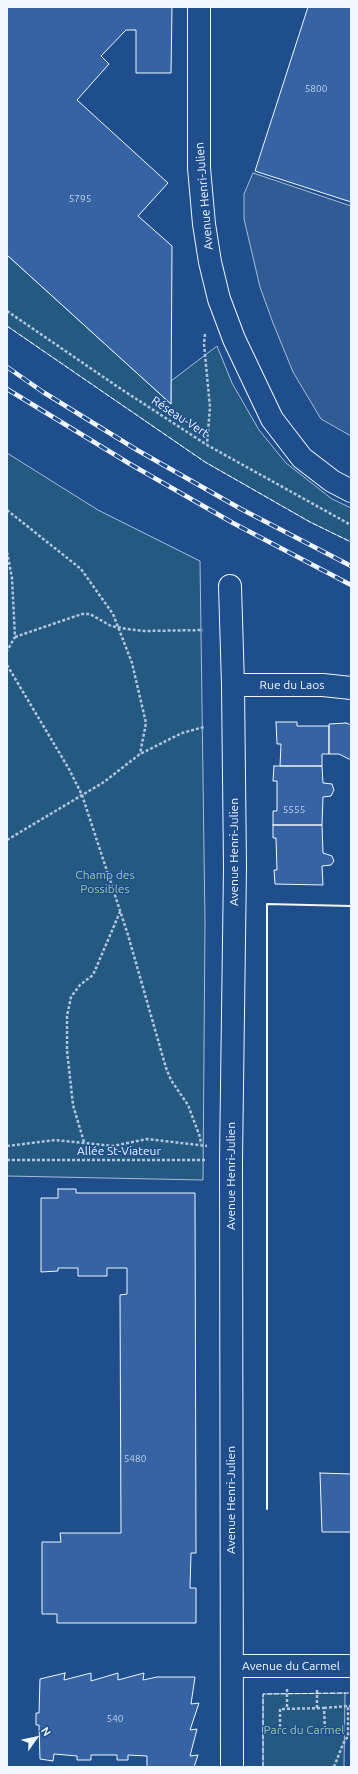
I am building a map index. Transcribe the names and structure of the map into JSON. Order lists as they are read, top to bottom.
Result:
{
  "streets": {
    "street": ["Avenue Henri-Julien", "Rue du Laos", "Avenue du Carmel"],
    "path": ["Réseau-Vert", "Allée St-Viateur"]
  },
  "crossings": [
    ["Avenue Henri-Julien", "Rue du Laos"],
    ["Avenue Henri-Julien", "Allée St-Viateur"],
    ["Avenue Henri-Julien", "Avenue du Carmel"]
  ],
  "parks": ["Champ des Possibles", "Parc du Carmel"],
  "house_numbers": [
    "5800",
    "5795",
    "5555",
    "5480",
    "540"
  ],
  "north": "top right"
}
